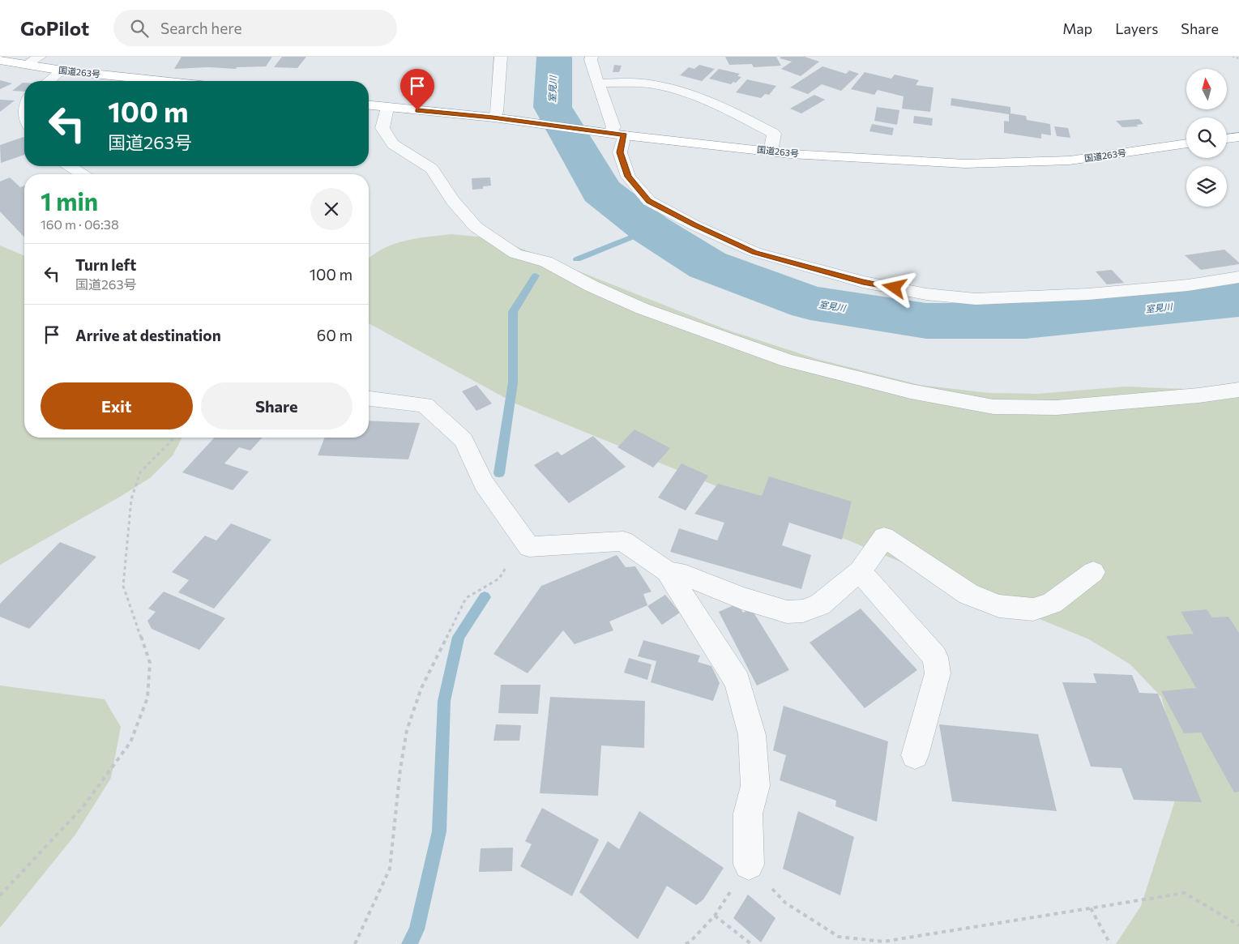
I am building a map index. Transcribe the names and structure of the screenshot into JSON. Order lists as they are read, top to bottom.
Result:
{
  "streets": {
    "highway": ["国道263号"]
  },
  "water": ["室見川"],
  "north": "top",
  "page": {
    "header": "GoPilot",
    "search": "Search here",
    "nav": ["Map", "Layers", "Share"],
    "turn": ["100 m", "国道263号"],
    "heading": ["1 min", "160 m · 06:38"],
    "list": [
      {
        "name": "Turn left",
        "note": "国道263号",
        "value": "100 m"
      },
      {
        "name": "Arrive at destination",
        "value": "60 m"
      }
    ],
    "buttons": ["Exit", "Share"]
  }
}
